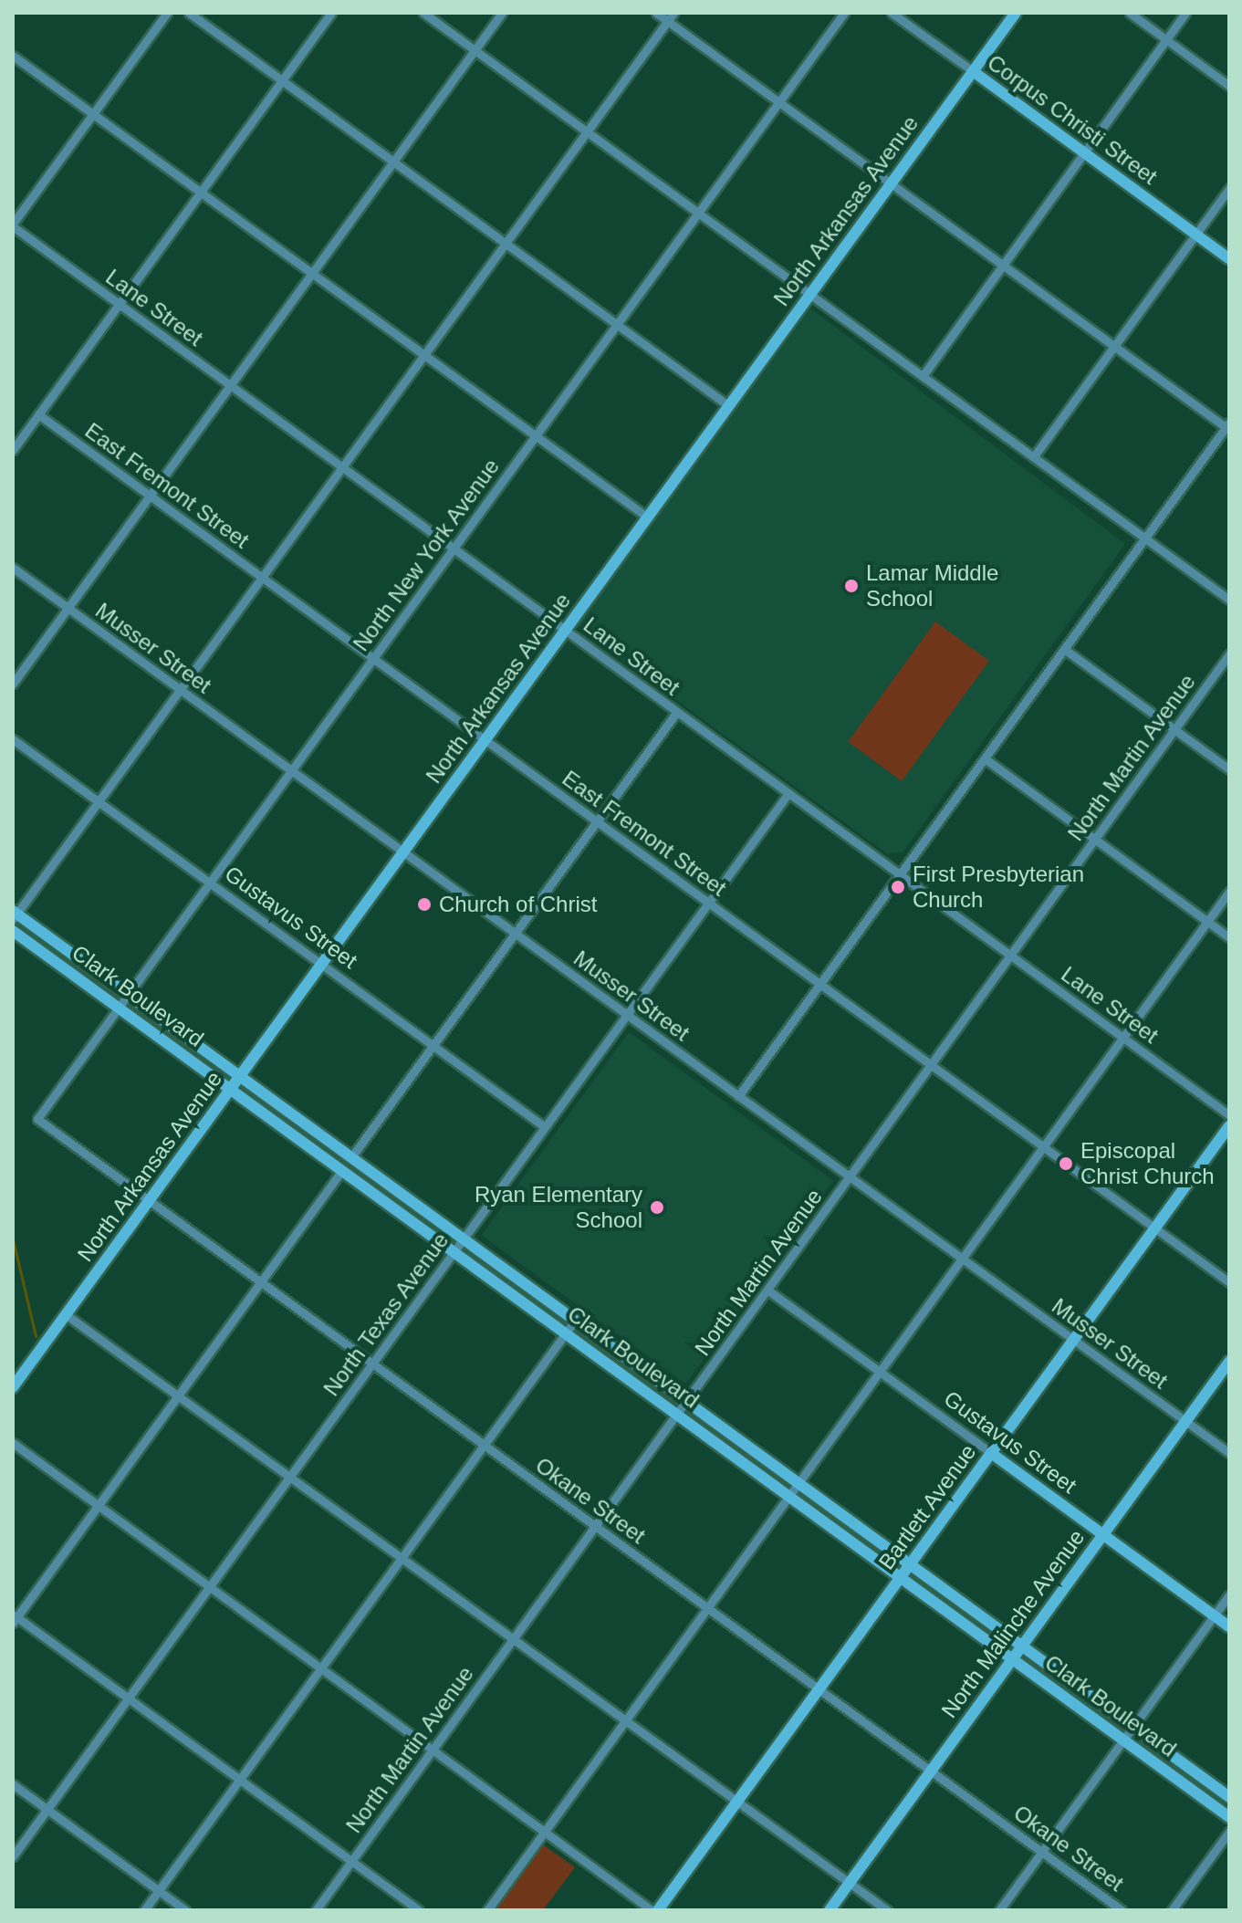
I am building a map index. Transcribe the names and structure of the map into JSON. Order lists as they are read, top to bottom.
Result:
{
  "streets": {
    "main road": [
      "Corpus Christi Street",
      "North Arkansas Avenue",
      "Gustavus Street",
      "Clark Boulevard",
      "Bartlett Avenue",
      "North Malinche Avenue"
    ],
    "street": [
      "Lane Street",
      "East Fremont Street",
      "North New York Avenue",
      "Musser Street",
      "North Martin Avenue",
      "North Texas Avenue",
      "Okane Street"
    ]
  },
  "crossings": [
    ["Corpus Christi Street", "North Arkansas Avenue"],
    ["North Arkansas Avenue", "Lane Street"],
    ["North Arkansas Avenue", "East Fremont Street"],
    ["North Arkansas Avenue", "Musser Street"],
    ["North Arkansas Avenue", "Gustavus Street"],
    ["North Arkansas Avenue", "Clark Boulevard"],
    ["North Arkansas Avenue", "Okane Street"],
    ["Lane Street", "North New York Avenue"],
    ["Lane Street", "North Martin Avenue"],
    ["Lane Street", "North Texas Avenue"],
    ["East Fremont Street", "North New York Avenue"],
    ["East Fremont Street", "North Martin Avenue"],
    ["East Fremont Street", "North Texas Avenue"],
    ["East Fremont Street", "Bartlett Avenue"],
    ["North New York Avenue", "Musser Street"],
    ["North New York Avenue", "Gustavus Street"],
    ["North New York Avenue", "Clark Boulevard"],
    ["North New York Avenue", "Okane Street"],
    ["Musser Street", "North Martin Avenue"],
    ["Musser Street", "North Texas Avenue"],
    ["Musser Street", "Bartlett Avenue"],
    ["Musser Street", "North Malinche Avenue"],
    ["North Martin Avenue", "Gustavus Street"],
    ["North Martin Avenue", "Clark Boulevard"],
    ["North Martin Avenue", "Okane Street"],
    ["Gustavus Street", "North Texas Avenue"],
    ["Gustavus Street", "Bartlett Avenue"],
    ["Gustavus Street", "North Malinche Avenue"],
    ["Clark Boulevard", "North Texas Avenue"],
    ["Clark Boulevard", "Bartlett Avenue"],
    ["Clark Boulevard", "North Malinche Avenue"],
    ["North Texas Avenue", "Okane Street"],
    ["Okane Street", "Bartlett Avenue"],
    ["Okane Street", "North Malinche Avenue"]
  ],
  "places": [
    "Lamar Middle School",
    "First Presbyterian Church",
    "Church of Christ",
    "Episcopal Christ Church",
    "Ryan Elementary School"
  ]
}
